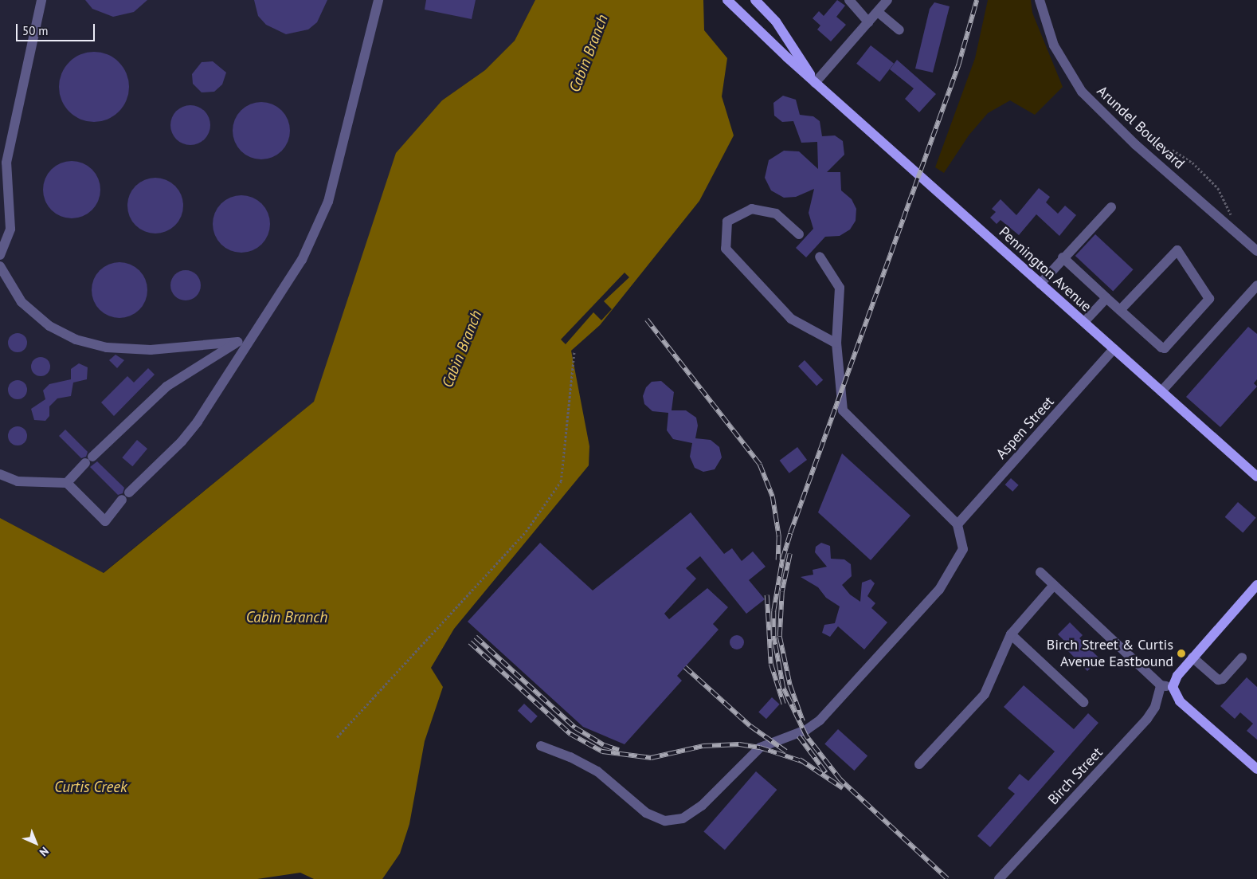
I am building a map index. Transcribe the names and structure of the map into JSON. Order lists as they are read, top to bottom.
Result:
{
  "streets": {
    "main road": ["Pennington Avenue"],
    "street": ["Arundel Boulevard", "Aspen Street", "Birch Street"]
  },
  "crossings": [
    ["Pennington Avenue", "Aspen Street"]
  ],
  "water": ["Cabin Branch", "Curtis Creek"],
  "places": ["Birch Street & Curtis Avenue Eastbound"],
  "scale_bar": "50 m",
  "north": "bottom right"
}
